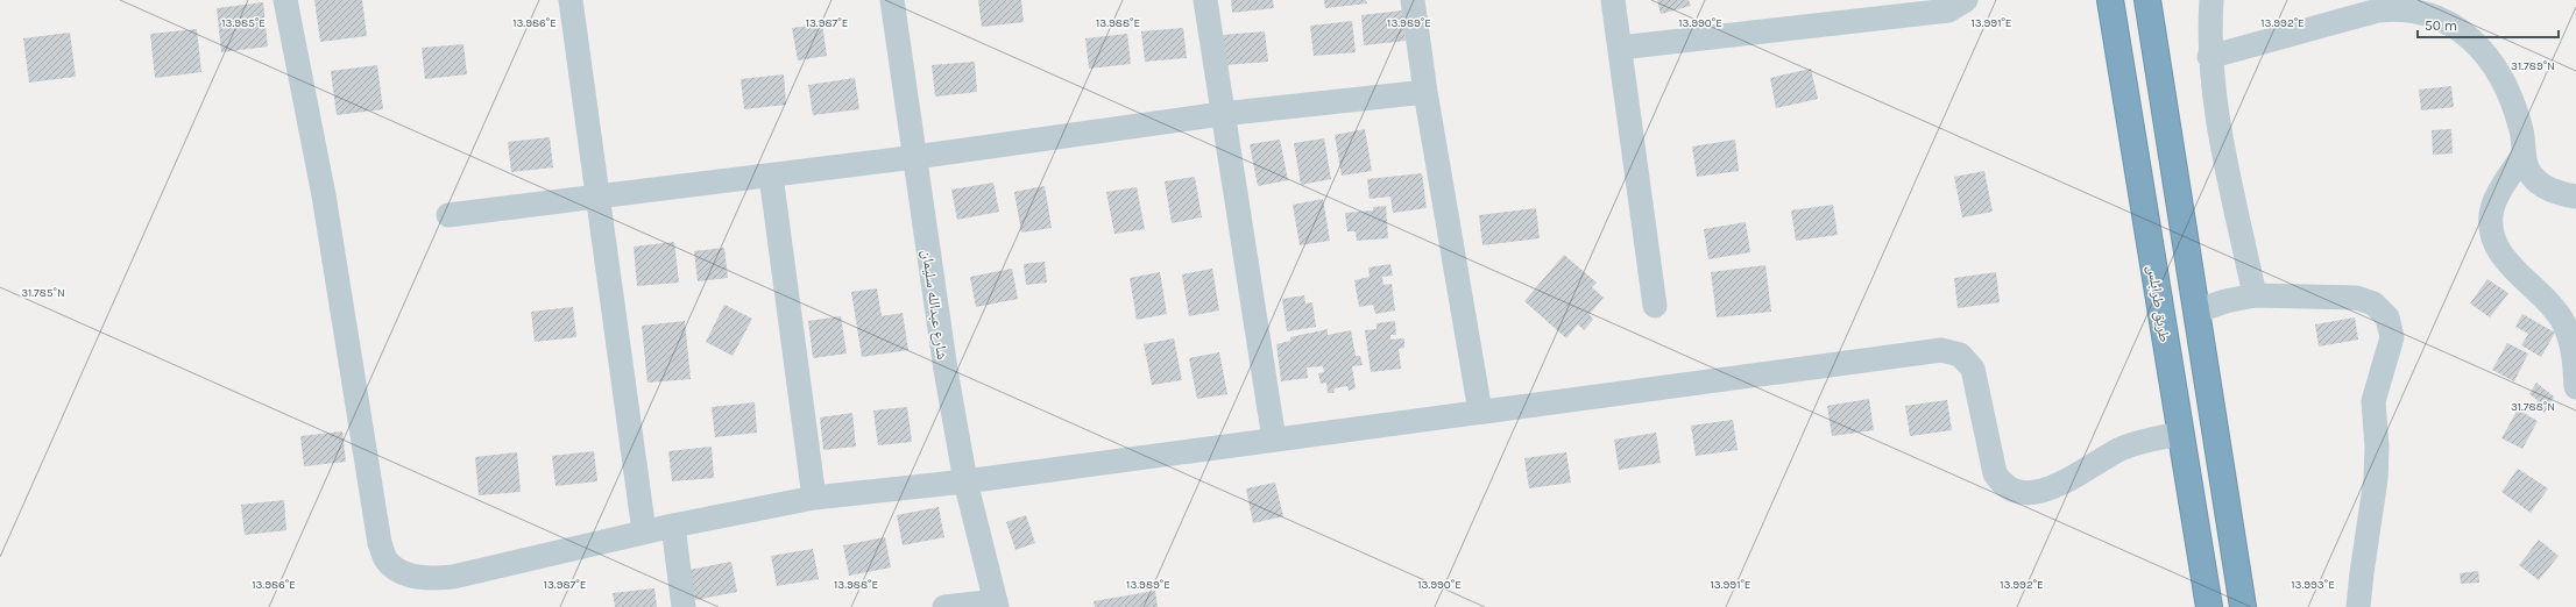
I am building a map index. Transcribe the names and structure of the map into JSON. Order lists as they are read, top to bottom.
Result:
{
  "streets": {
    "highway": ["طريق طرابلس"],
    "street": ["شارع عبدالله سليمان"]
  },
  "scale_bar": "50 m",
  "coordinates": [
    "13.985°E",
    "13.989°E",
    "13.986°E",
    "13.987°E",
    "13.988°E",
    "13.990°E",
    "13.991°E",
    "13.992°E",
    "31.789°N",
    "31.785°N",
    "31.788°N",
    "13.993°E"
  ]
}
